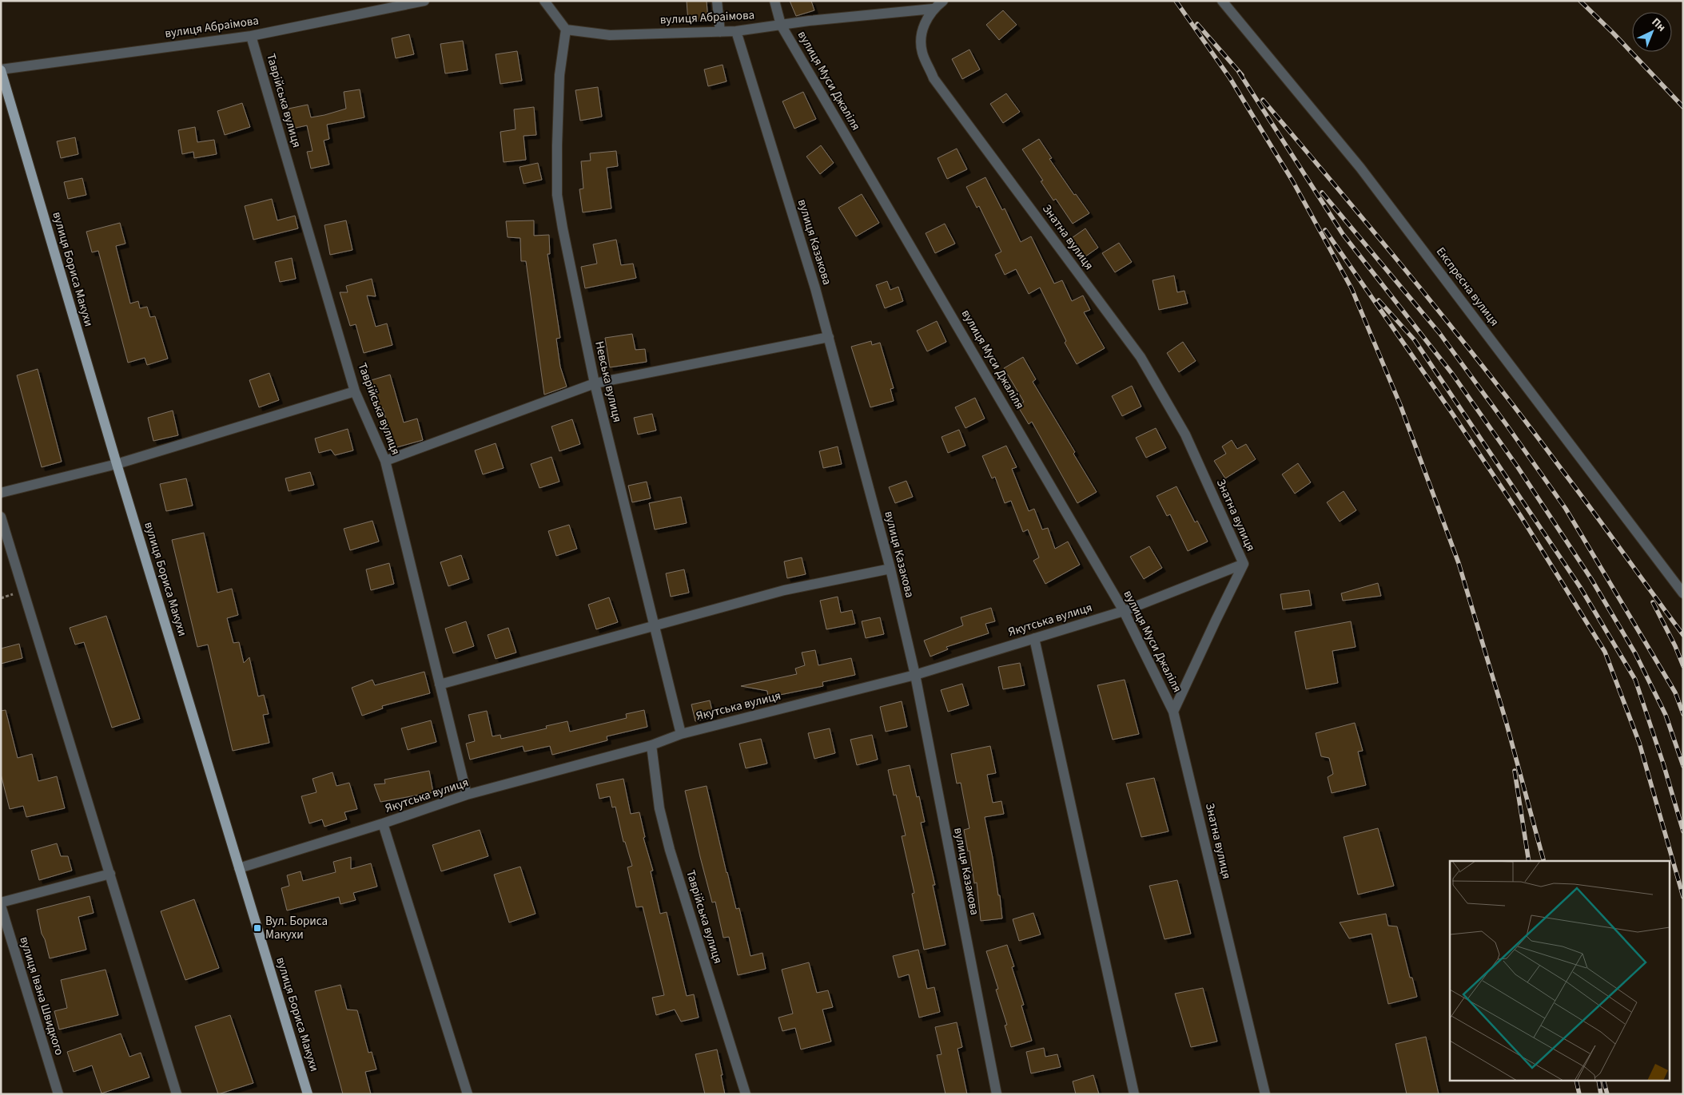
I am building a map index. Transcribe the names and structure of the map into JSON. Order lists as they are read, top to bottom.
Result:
{
  "streets": {
    "main road": ["вулиця Бориса Макухи"],
    "street": [
      "вулиця Абраімова",
      "вулиця Муси Джаліля",
      "Таврійська вулиця",
      "Знатна вулиця",
      "вулиця Казакова",
      "Експресна вулиця",
      "Невська вулиця",
      "Якутська вулиця",
      "вулиця Івана Швидкого"
    ]
  },
  "crossings": [
    ["вулиця Абраімова", "вулиця Муси Джаліля"],
    ["вулиця Абраімова", "Таврійська вулиця"],
    ["вулиця Абраімова", "Знатна вулиця"],
    ["вулиця Абраімова", "вулиця Казакова"],
    ["вулиця Абраімова", "вулиця Бориса Макухи"],
    ["вулиця Абраімова", "Невська вулиця"],
    ["вулиця Муси Джаліля", "Знатна вулиця"],
    ["вулиця Муси Джаліля", "Якутська вулиця"],
    ["Таврійська вулиця", "Якутська вулиця"],
    ["Знатна вулиця", "Якутська вулиця"],
    ["вулиця Казакова", "Якутська вулиця"],
    ["вулиця Бориса Макухи", "Якутська вулиця"],
    ["Невська вулиця", "Якутська вулиця"]
  ],
  "places": {
    "transit": ["Вул. Бориса Макухи"]
  },
  "north": "top right"
}
